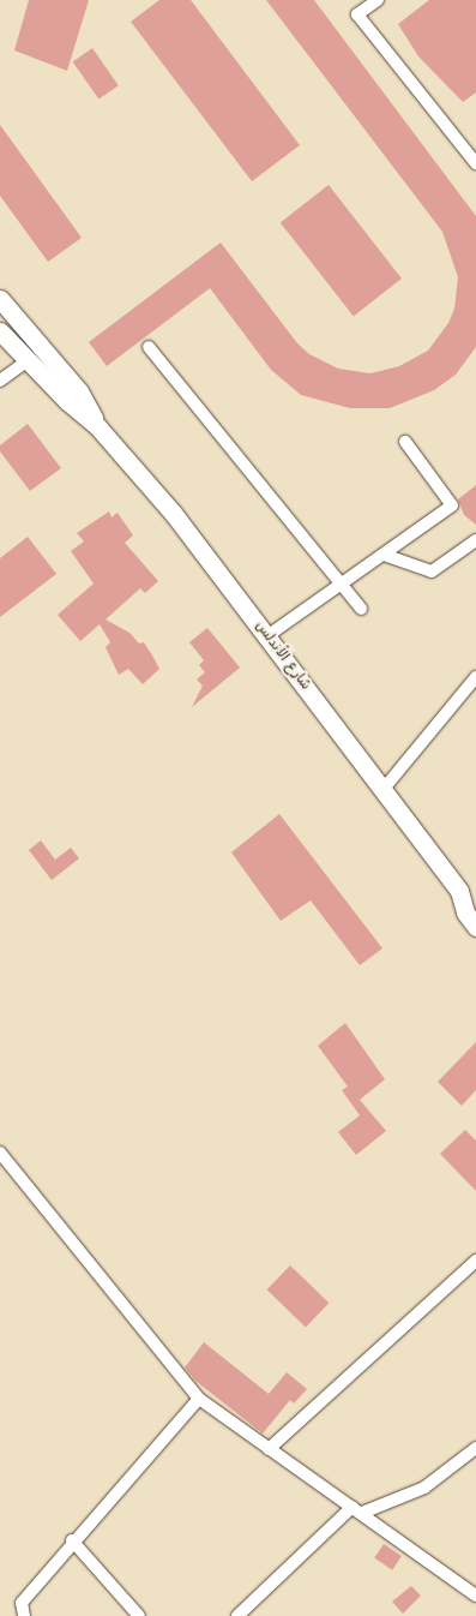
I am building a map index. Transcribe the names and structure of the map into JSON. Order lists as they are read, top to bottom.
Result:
{
  "streets": {
    "main road": ["شارع الأندلس"]
  }
}
